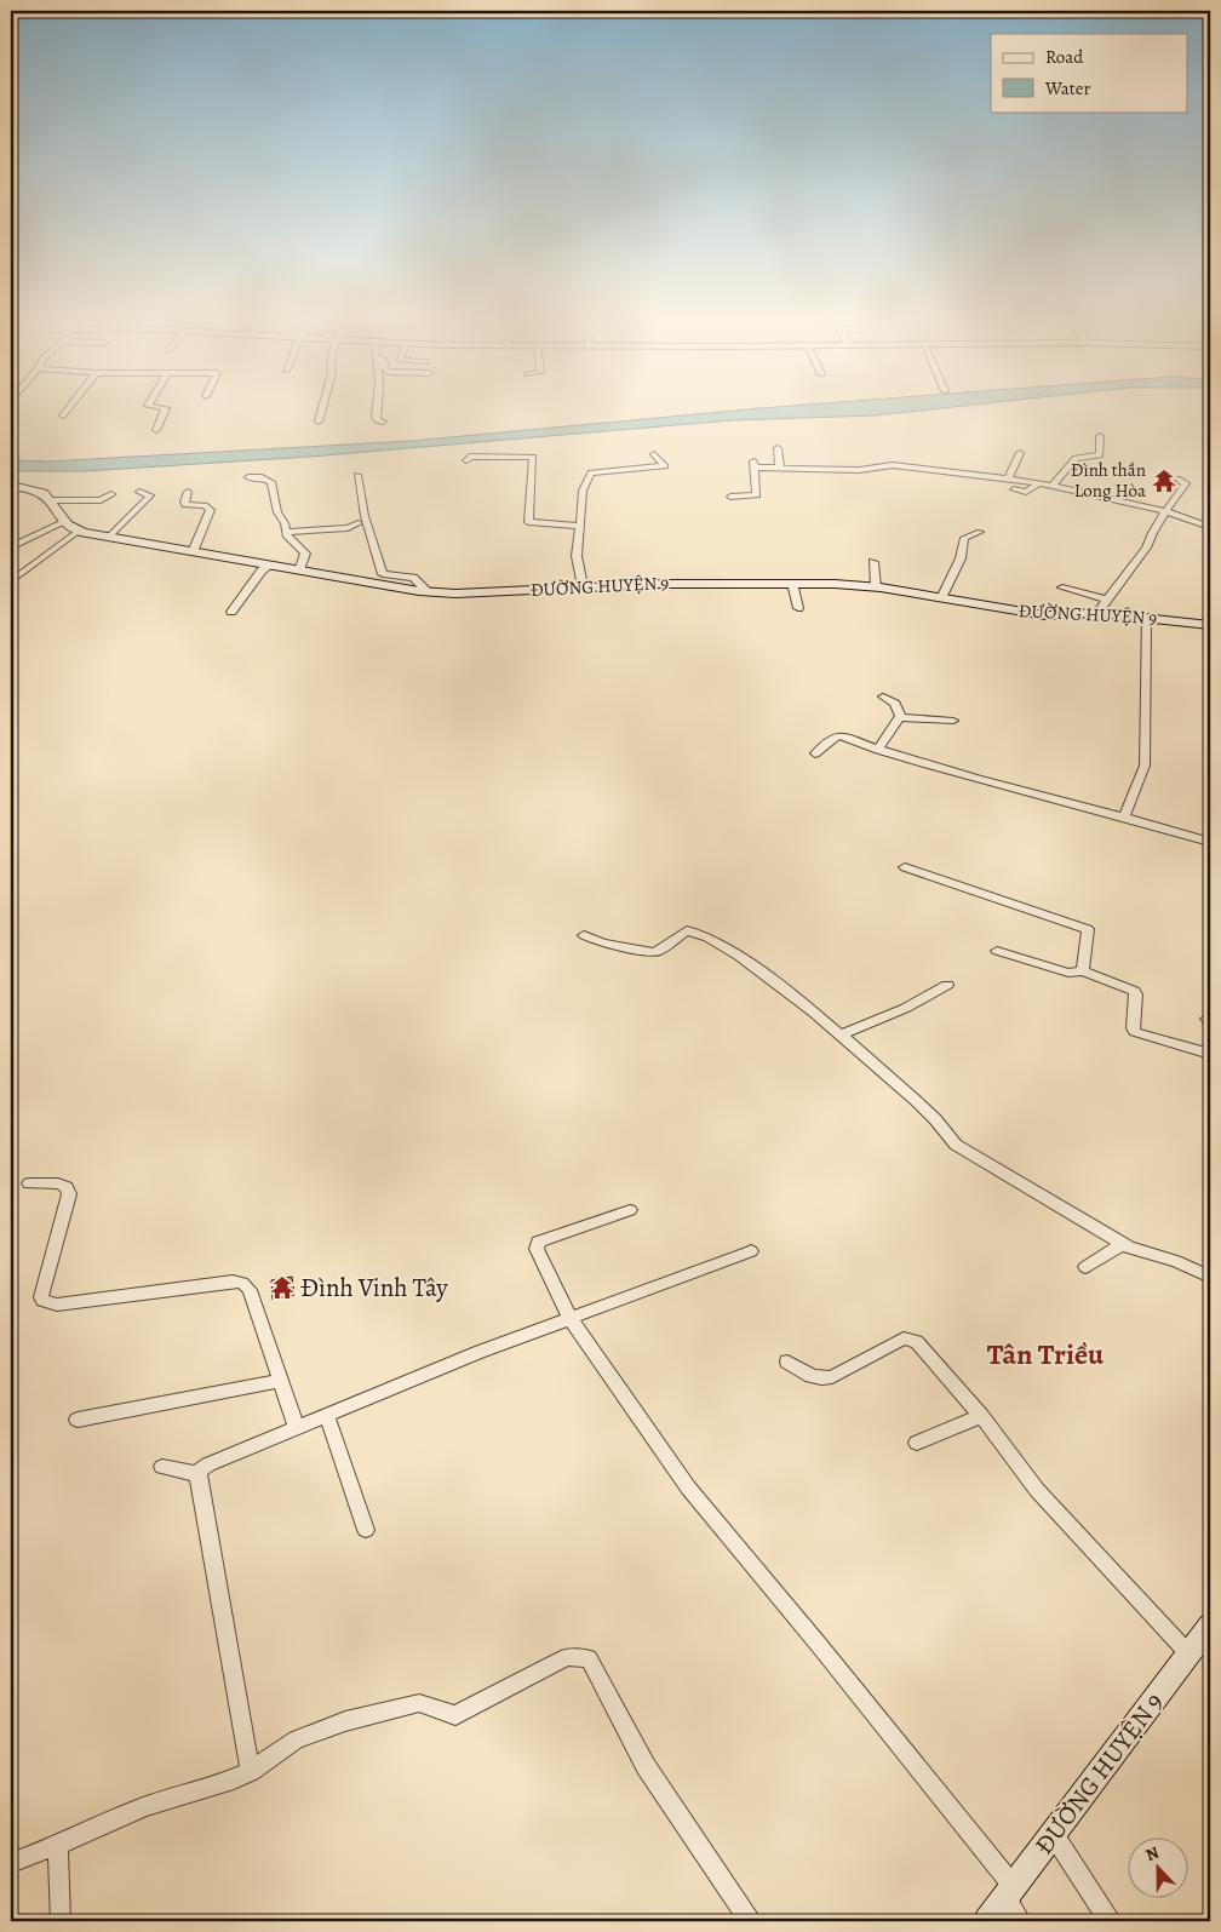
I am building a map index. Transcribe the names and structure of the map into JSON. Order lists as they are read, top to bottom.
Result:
{
  "streets": {
    "street": ["ĐƯỜNG HUYỆN 9"]
  },
  "districts": ["Tân Triều"],
  "places": {
    "temple": ["Đình thần Long Hòa", "Đình Vinh Tây"]
  },
  "legend": ["Road", "Water"],
  "north": "top"
}
